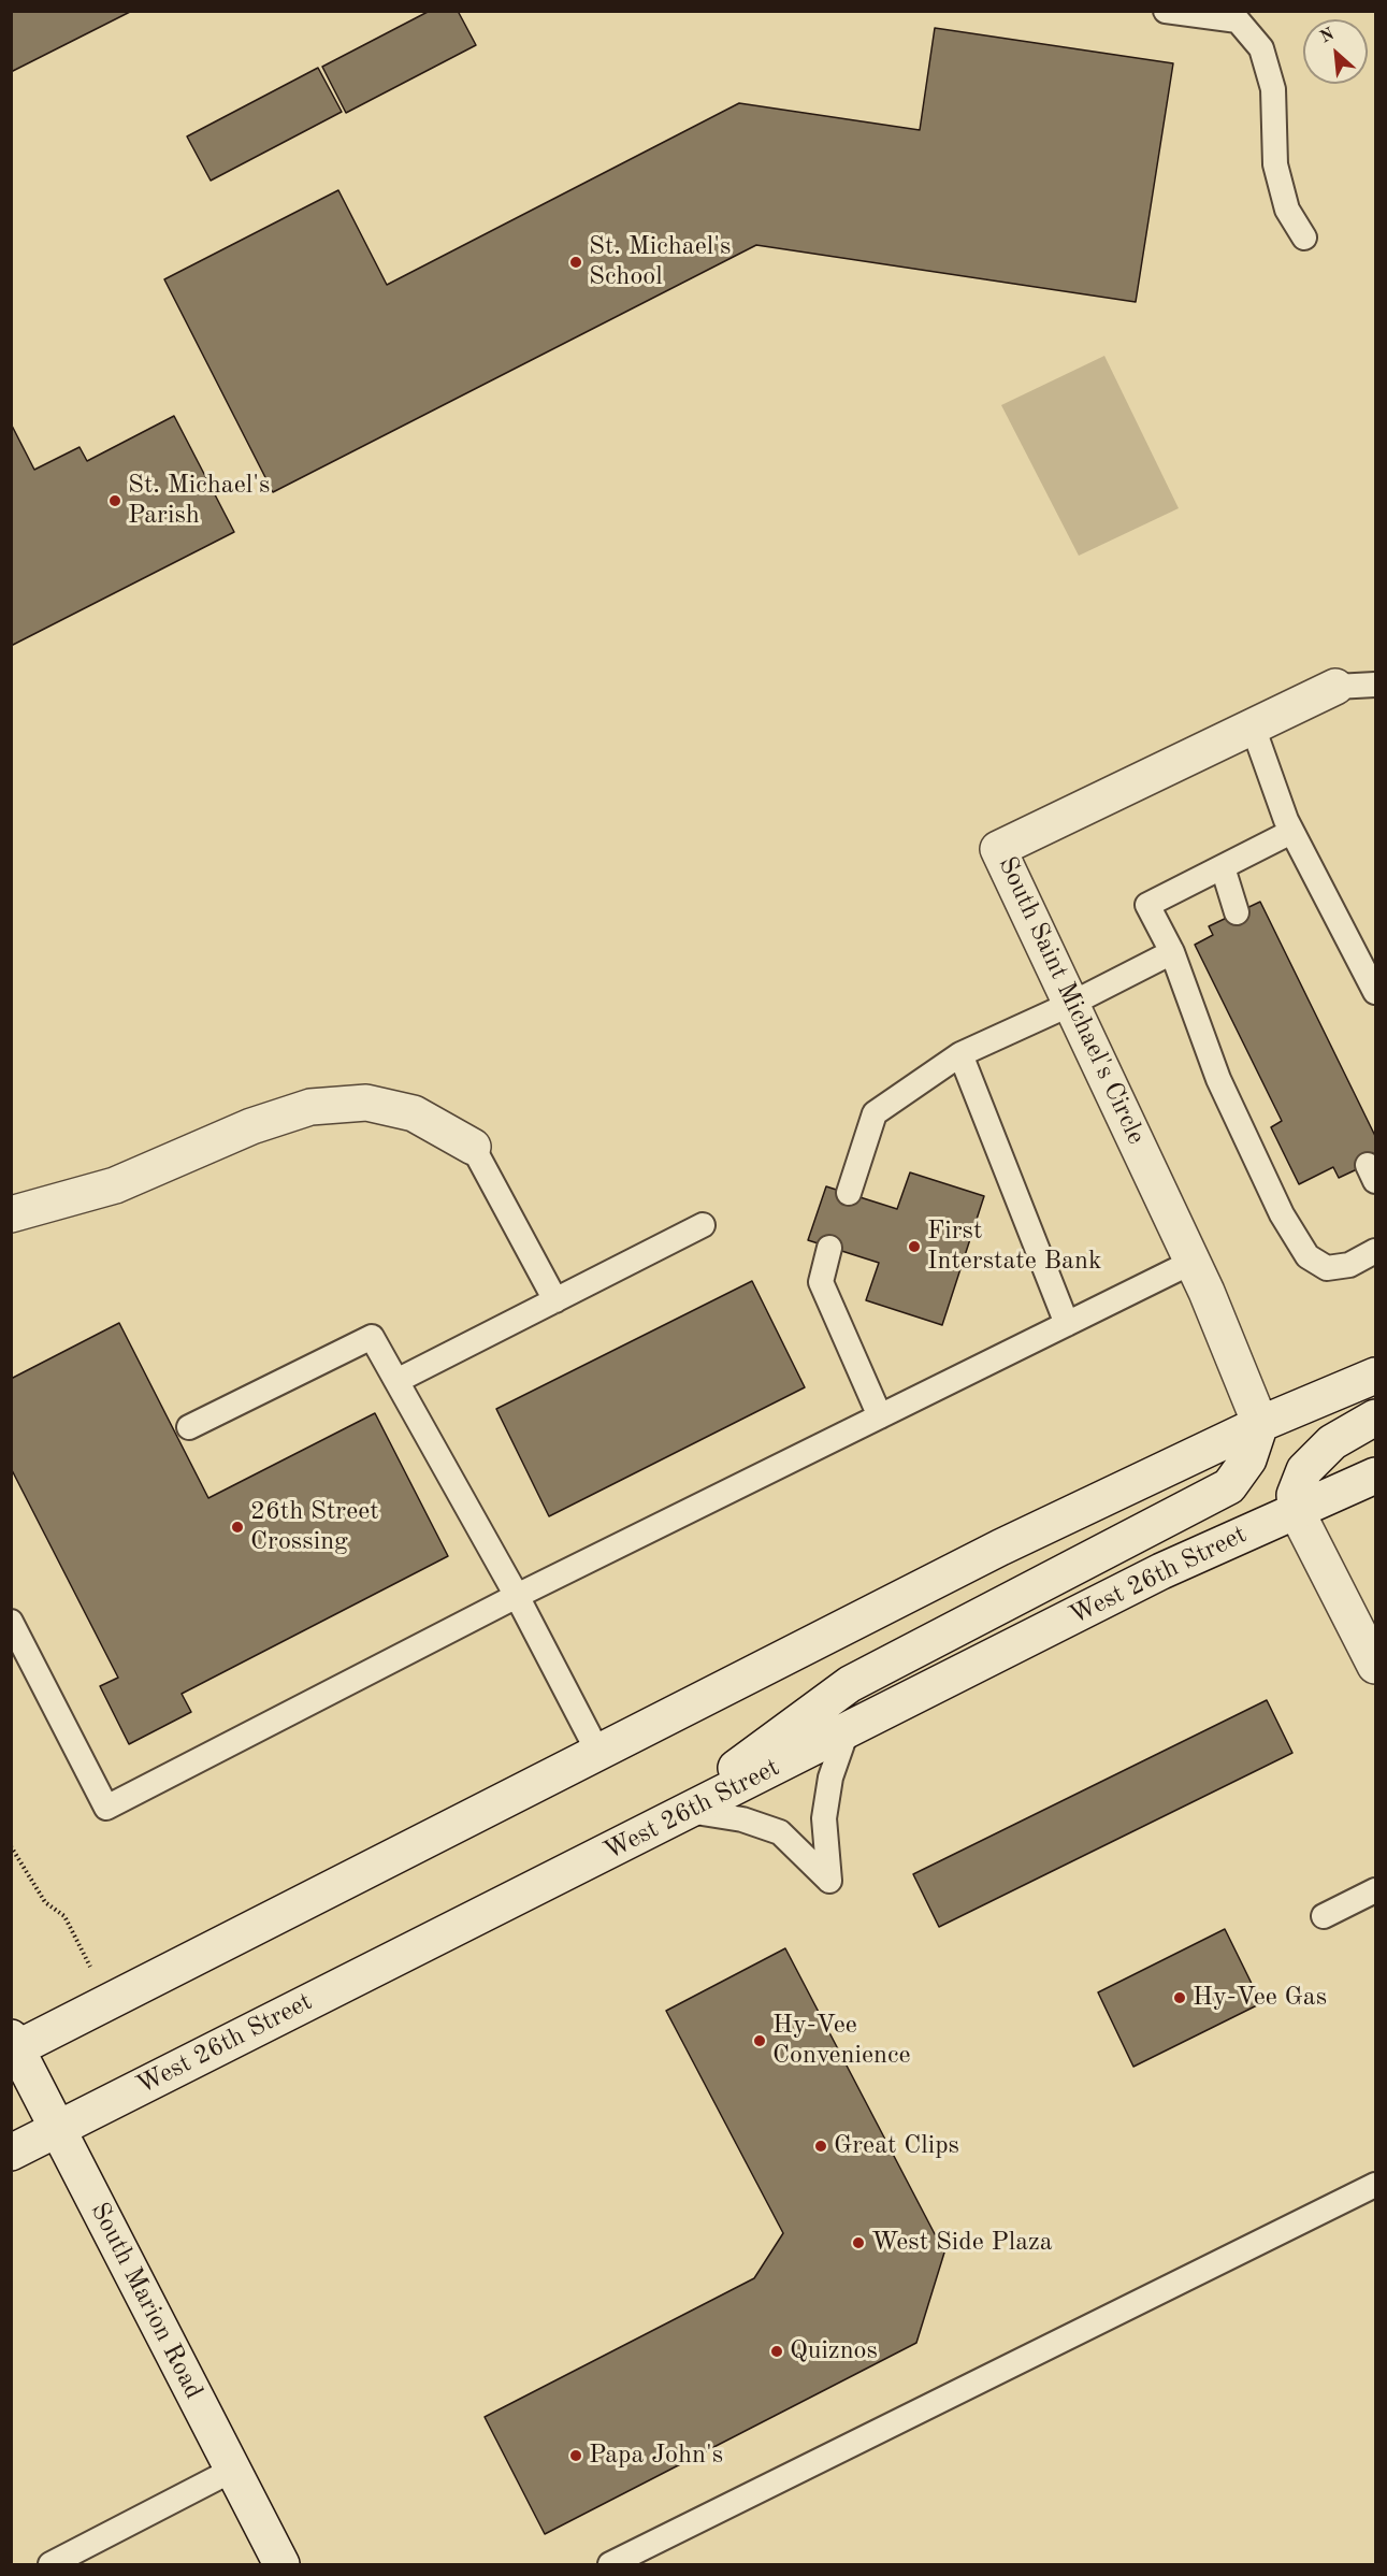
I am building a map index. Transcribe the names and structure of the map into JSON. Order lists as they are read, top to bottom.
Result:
{
  "streets": {
    "main road": ["South Saint Michael's Circle", "West 26th Street", "South Marion Road"]
  },
  "crossings": [
    ["West 26th Street", "South Marion Road"]
  ],
  "places": [
    "St. Michael's School",
    "St. Michael's Parish",
    "First Interstate Bank",
    "26th Street Crossing",
    "Hy-Vee Gas",
    "Hy-Vee Convenience",
    "Great Clips",
    "West Side Plaza",
    "Quiznos",
    "Papa John's"
  ],
  "north": "top left"
}
